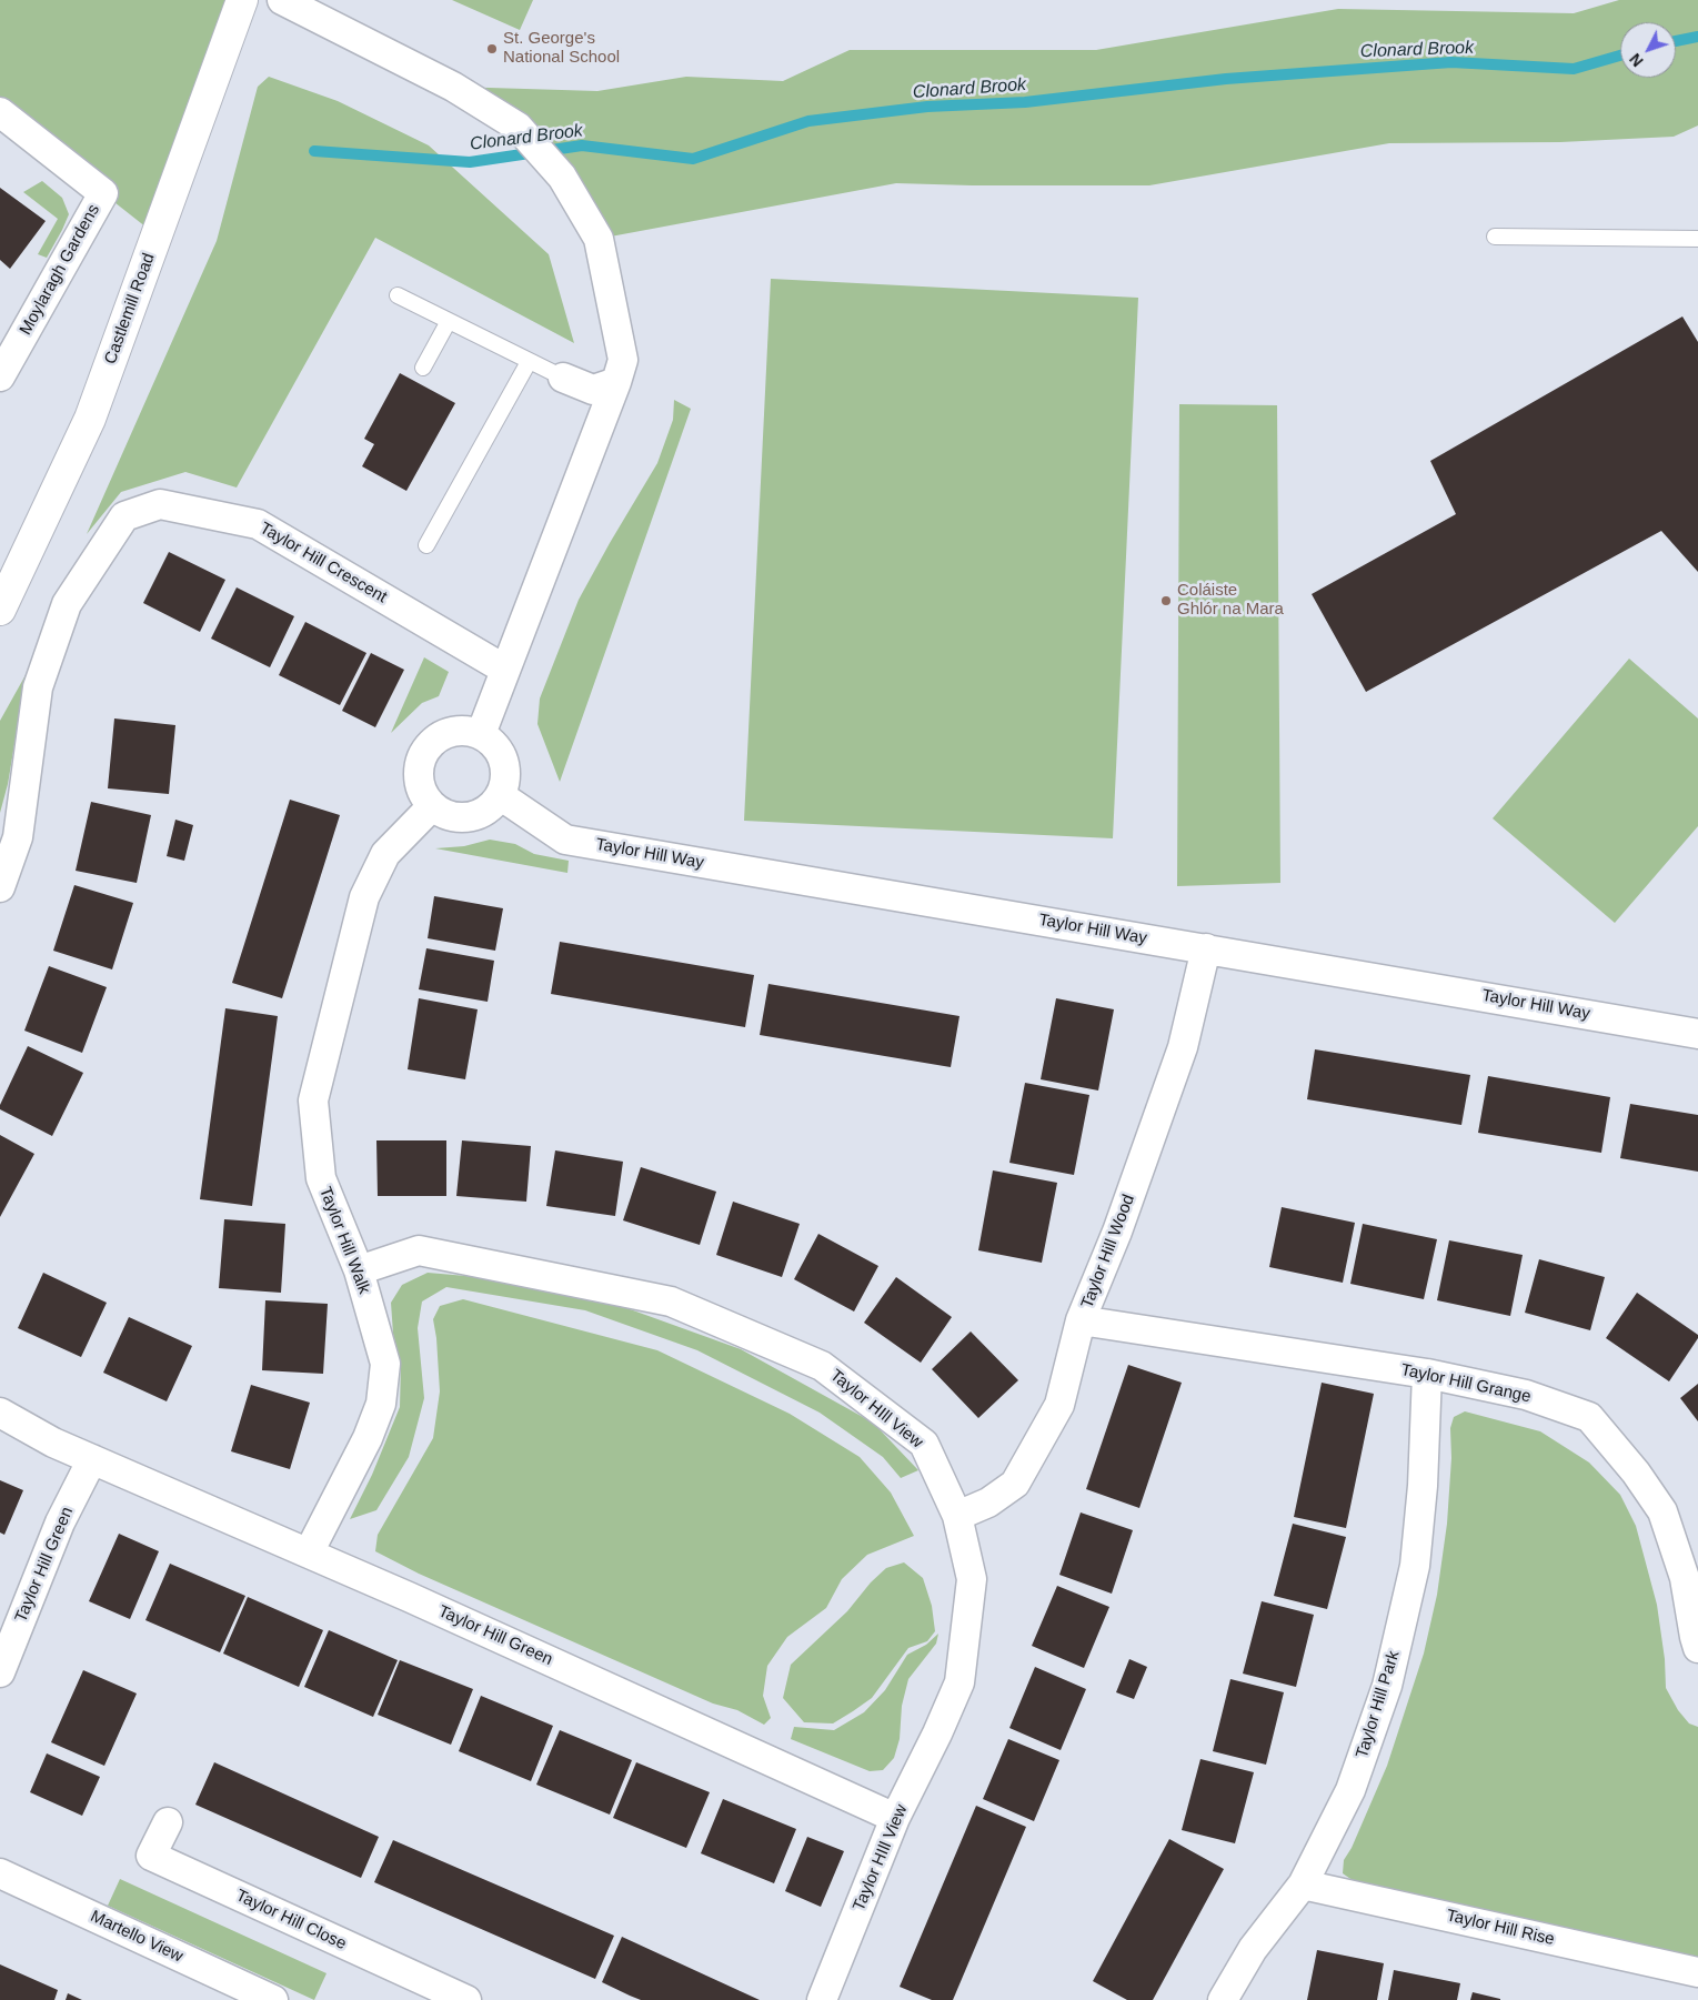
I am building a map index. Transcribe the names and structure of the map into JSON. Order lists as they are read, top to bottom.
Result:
{
  "streets": {
    "street": [
      "Moylaragh Gardens",
      "Castlemill Road",
      "Taylor Hill Crescent",
      "Taylor Hill Way",
      "Taylor Hill Walk",
      "Taylor Hill Wood",
      "Taylor Hill Grange",
      "Taylor HIll View",
      "Taylor Hill Green",
      "Taylor Hill Park",
      "Taylor Hill Close",
      "Taylor Hill Rise",
      "Martello View"
    ]
  },
  "crossings": [
    ["Taylor Hill Way", "Taylor Hill Walk"],
    ["Taylor Hill Way", "Taylor Hill Wood"],
    ["Taylor Hill Walk", "Taylor HIll View"],
    ["Taylor Hill Walk", "Taylor Hill Green"],
    ["Taylor Hill Wood", "Taylor Hill Grange"],
    ["Taylor Hill Wood", "Taylor HIll View"],
    ["Taylor Hill Grange", "Taylor Hill Park"],
    ["Taylor HIll View", "Taylor Hill Green"],
    ["Taylor Hill Park", "Taylor Hill Rise"]
  ],
  "water": ["Clonard Brook"],
  "places": ["St. George's National School", "Coláiste Ghlór na Mara"],
  "north": "bottom left"
}
